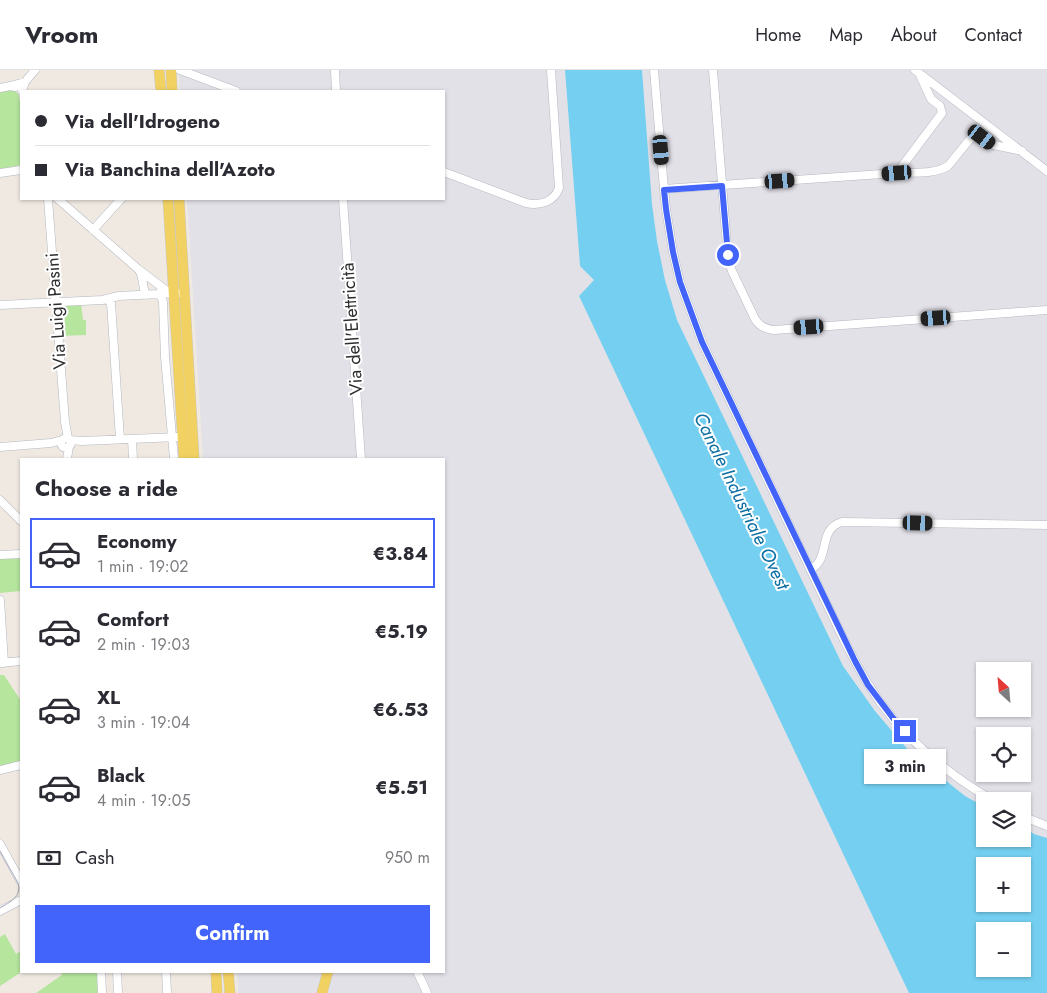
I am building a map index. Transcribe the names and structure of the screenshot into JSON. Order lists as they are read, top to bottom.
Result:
{
  "streets": {
    "street": ["Via Luigi Pasini", "Via dell'Elettricità"]
  },
  "water": ["Canale Industriale Ovest"],
  "north": "top left",
  "page": {
    "header": "Vroom",
    "nav": [
      "Home",
      "Map",
      "About",
      "Contact"
    ],
    "banner": ["Via dell'Idrogeno", "Via Banchina dell'Azoto"],
    "heading": "Choose a ride",
    "list": [
      {
        "name": "Economy",
        "note": "1 min · 19:02",
        "value": "€3.84"
      },
      {
        "name": "Comfort",
        "note": "2 min · 19:03",
        "value": "€5.19"
      },
      {
        "name": "XL",
        "note": "3 min · 19:04",
        "value": "€6.53"
      },
      {
        "name": "Black",
        "note": "4 min · 19:05",
        "value": "€5.51"
      }
    ],
    "map_buttons": ["+", "−"],
    "bubble": "3 min",
    "pay": ["Cash", "950 m"],
    "buttons": "Confirm"
  }
}
